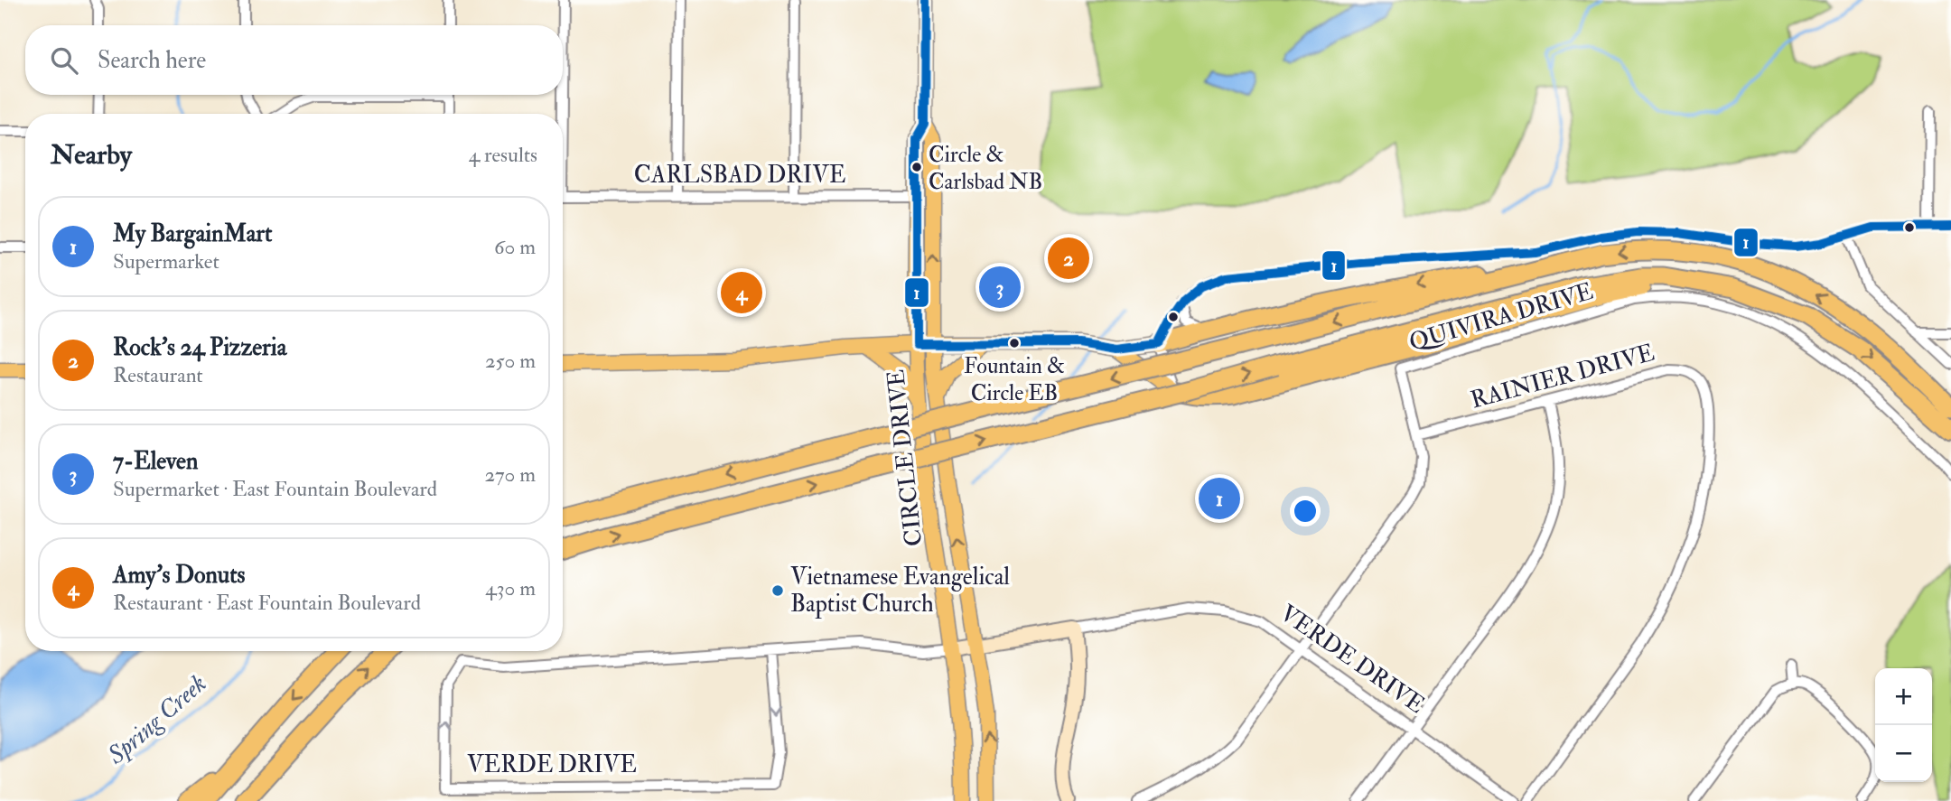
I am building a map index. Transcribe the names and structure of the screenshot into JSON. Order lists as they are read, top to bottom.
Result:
{
  "streets": {
    "main road": ["CIRCLE DRIVE"],
    "street": [
      "CARLSBAD DRIVE",
      "QUIVIRA DRIVE",
      "RAINIER DRIVE",
      "VERDE DRIVE"
    ]
  },
  "crossings": [
    ["CARLSBAD DRIVE", "CIRCLE DRIVE"],
    ["QUIVIRA DRIVE", "RAINIER DRIVE"],
    ["QUIVIRA DRIVE", "VERDE DRIVE"],
    ["CIRCLE DRIVE", "VERDE DRIVE"]
  ],
  "water": ["Spring Creek"],
  "places": ["Circle & Carlsbad NB", "Fountain & Circle EB", "Vietnamese Evangelical Baptist Church"],
  "lines": ["transit line 1"],
  "page": {
    "search": "Search here",
    "heading": ["Nearby", "4 results"],
    "list": [
      {
        "mark": "1",
        "name": "My BargainMart",
        "note": "Supermarket",
        "value": "60 m"
      },
      {
        "mark": "2",
        "name": "Rock's 24 Pizzeria",
        "note": "Restaurant",
        "value": "250 m"
      },
      {
        "mark": "3",
        "name": "7-Eleven",
        "note": "Supermarket · East Fountain Boulevard",
        "value": "270 m"
      },
      {
        "mark": "4",
        "name": "Amy's Donuts",
        "note": "Restaurant · East Fountain Boulevard",
        "value": "430 m"
      }
    ],
    "pins": [
      "2",
      "3",
      "4",
      "1"
    ],
    "map_buttons": ["+", "−"]
  }
}
